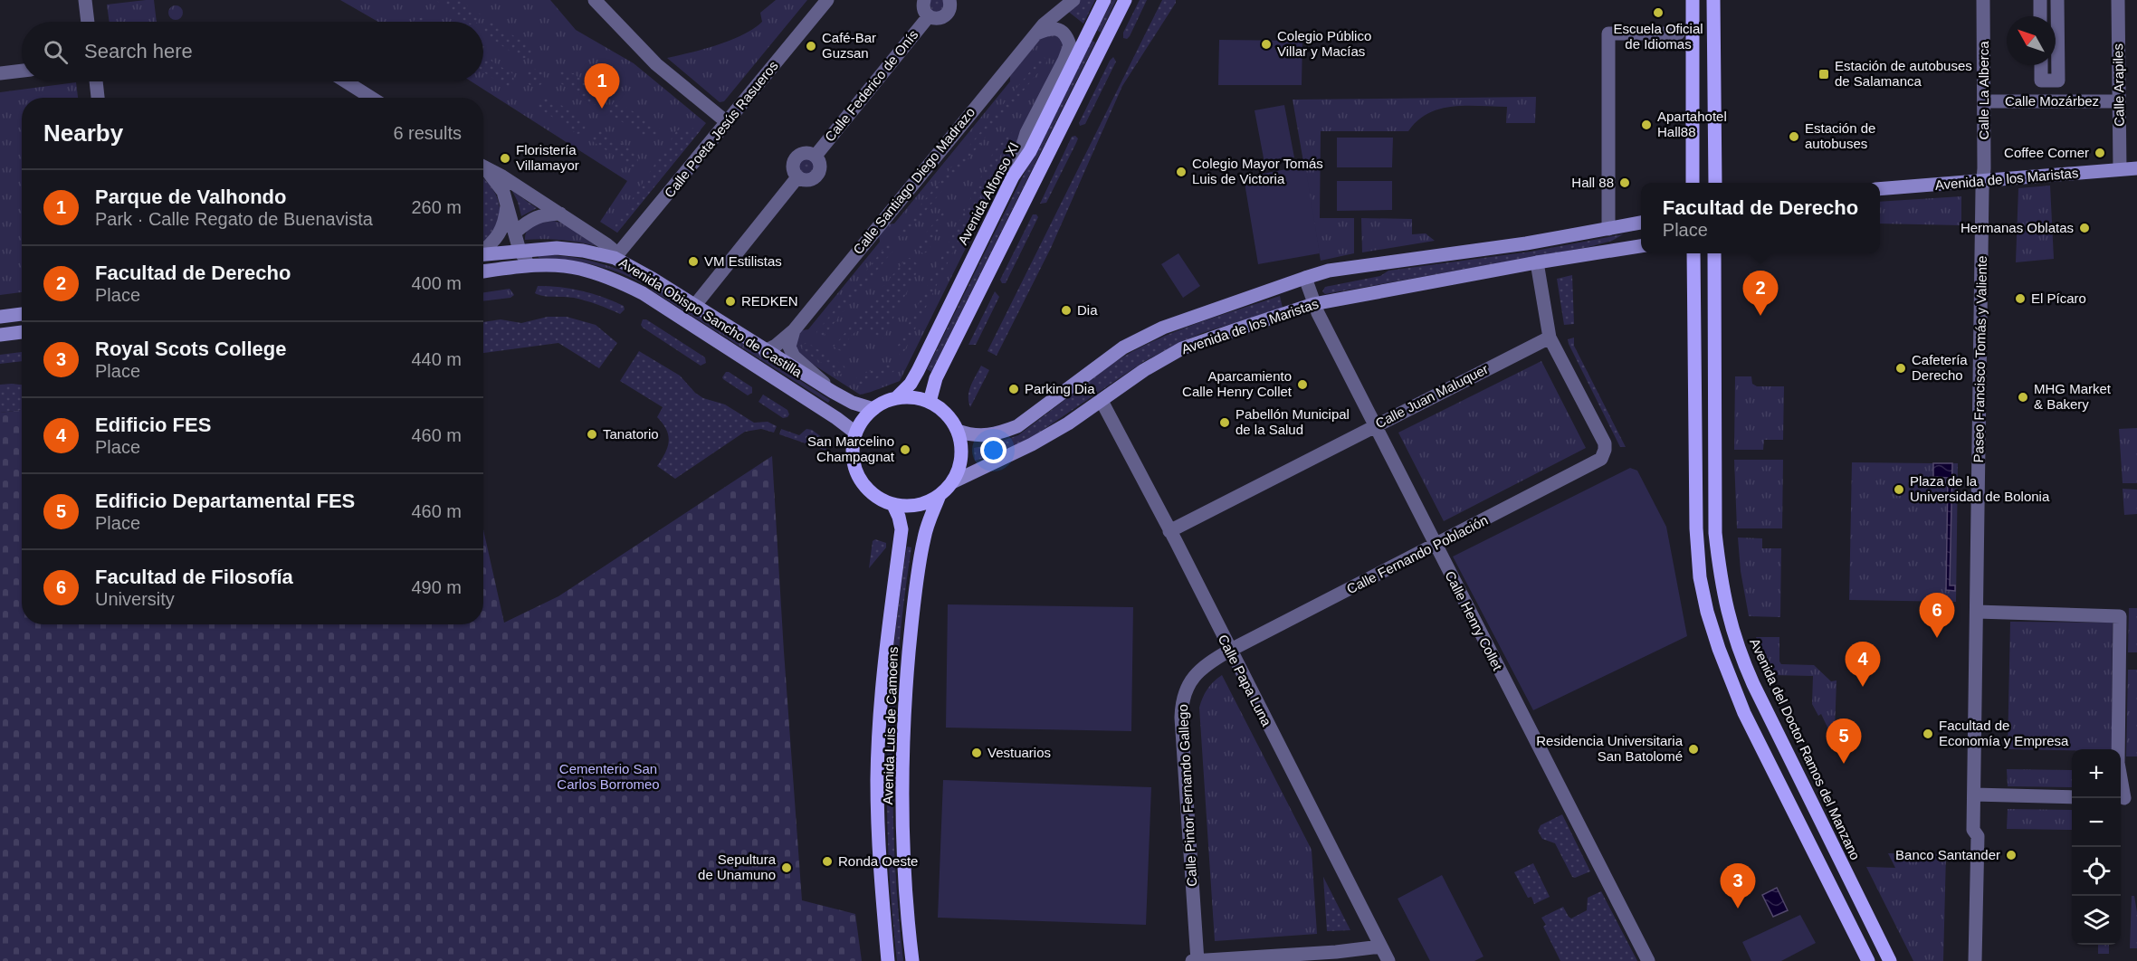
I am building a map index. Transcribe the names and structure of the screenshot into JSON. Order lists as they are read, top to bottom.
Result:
{
  "streets": {
    "main road": [
      "Avenida de los Maristas",
      "Avenida Alfonso XI",
      "Avenida Obispo Sancho de Castilla",
      "Avenida Luis de Camoens",
      "Avenida del Doctor Ramos del Manzano"
    ],
    "street": [
      "Calle Arapiles",
      "Calle Federico de Onís",
      "Calle La Alberca",
      "Calle Mozárbez",
      "Calle Poeta Jesús Rasueros",
      "Calle Santiago Diego Madrazo",
      "Paseo Francisco Tomás y Valiente",
      "Calle Juan Maluquer",
      "Calle Fernando Población",
      "Calle Henry Collet",
      "Calle Papa Luna",
      "Calle Pintor Fernando Gallego"
    ]
  },
  "crossings": [
    ["Calle Arapiles", "Calle Mozárbez"],
    ["Calle Arapiles", "Avenida de los Maristas"],
    ["Calle La Alberca", "Calle Mozárbez"],
    ["Calle La Alberca", "Avenida de los Maristas"],
    ["Calle La Alberca", "Paseo Francisco Tomás y Valiente"],
    ["Calle Poeta Jesús Rasueros", "Avenida Obispo Sancho de Castilla"],
    ["Avenida de los Maristas", "Avenida Alfonso XI"],
    ["Avenida de los Maristas", "Avenida Obispo Sancho de Castilla"],
    ["Avenida de los Maristas", "Paseo Francisco Tomás y Valiente"],
    ["Avenida de los Maristas", "Calle Henry Collet"],
    ["Avenida de los Maristas", "Calle Papa Luna"],
    ["Avenida de los Maristas", "Avenida Luis de Camoens"],
    ["Calle Santiago Diego Madrazo", "Avenida Obispo Sancho de Castilla"],
    ["Avenida Alfonso XI", "Avenida Obispo Sancho de Castilla"],
    ["Avenida Alfonso XI", "Avenida Luis de Camoens"],
    ["Avenida Obispo Sancho de Castilla", "Avenida Luis de Camoens"],
    ["Calle Juan Maluquer", "Calle Fernando Población"],
    ["Calle Juan Maluquer", "Calle Henry Collet"],
    ["Calle Juan Maluquer", "Calle Papa Luna"],
    ["Calle Fernando Población", "Calle Henry Collet"],
    ["Calle Fernando Población", "Calle Papa Luna"],
    ["Calle Fernando Población", "Calle Pintor Fernando Gallego"],
    ["Calle Papa Luna", "Calle Pintor Fernando Gallego"]
  ],
  "parks": ["Cementerio San Carlos Borromeo"],
  "places": {
    "other": [
      "Escuela Oficial de Idiomas",
      "Colegio Público Villar y Macías",
      "Café-Bar Guzsan",
      "Apartahotel Hall88",
      "Estación de autobuses",
      "Coffee Corner",
      "Floristería Villamayor",
      "Colegio Mayor Tomás Luis de Victoria",
      "Hall 88",
      "Hermanas Oblatas",
      "VM Estilistas",
      "El Pícaro",
      "REDKEN",
      "Dia",
      "Cafetería Derecho",
      "Aparcamiento Calle Henry Collet",
      "Parking Dia",
      "MHG Market & Bakery",
      "Pabellón Municipal de la Salud",
      "Tanatorio",
      "San Marcelino Champagnat",
      "Plaza de la Universidad de Bolonia",
      "Facultad de Economía y Empresa",
      "Residencia Universitaria San Batolomé",
      "Vestuarios",
      "Banco Santander",
      "Ronda Oeste",
      "Sepultura de Unamuno"
    ],
    "transit": ["Estación de autobuses de Salamanca"]
  },
  "north": "top left",
  "page": {
    "search": "Search here",
    "pins": [
      "1",
      "2",
      "6",
      "4",
      "5",
      "3"
    ],
    "heading": ["Nearby", "6 results"],
    "list": [
      {
        "mark": "1",
        "name": "Parque de Valhondo",
        "note": "Park · Calle Regato de Buenavista",
        "value": "260 m"
      },
      {
        "mark": "2",
        "name": "Facultad de Derecho",
        "note": "Place",
        "value": "400 m"
      },
      {
        "mark": "3",
        "name": "Royal Scots College",
        "note": "Place",
        "value": "440 m"
      },
      {
        "mark": "4",
        "name": "Edificio FES",
        "note": "Place",
        "value": "460 m"
      },
      {
        "mark": "5",
        "name": "Edificio Departamental FES",
        "note": "Place",
        "value": "460 m"
      },
      {
        "mark": "6",
        "name": "Facultad de Filosofía",
        "note": "University",
        "value": "490 m"
      }
    ],
    "popup": ["Facultad de Derecho", "Place"],
    "map_buttons": ["+", "−"]
  }
}
